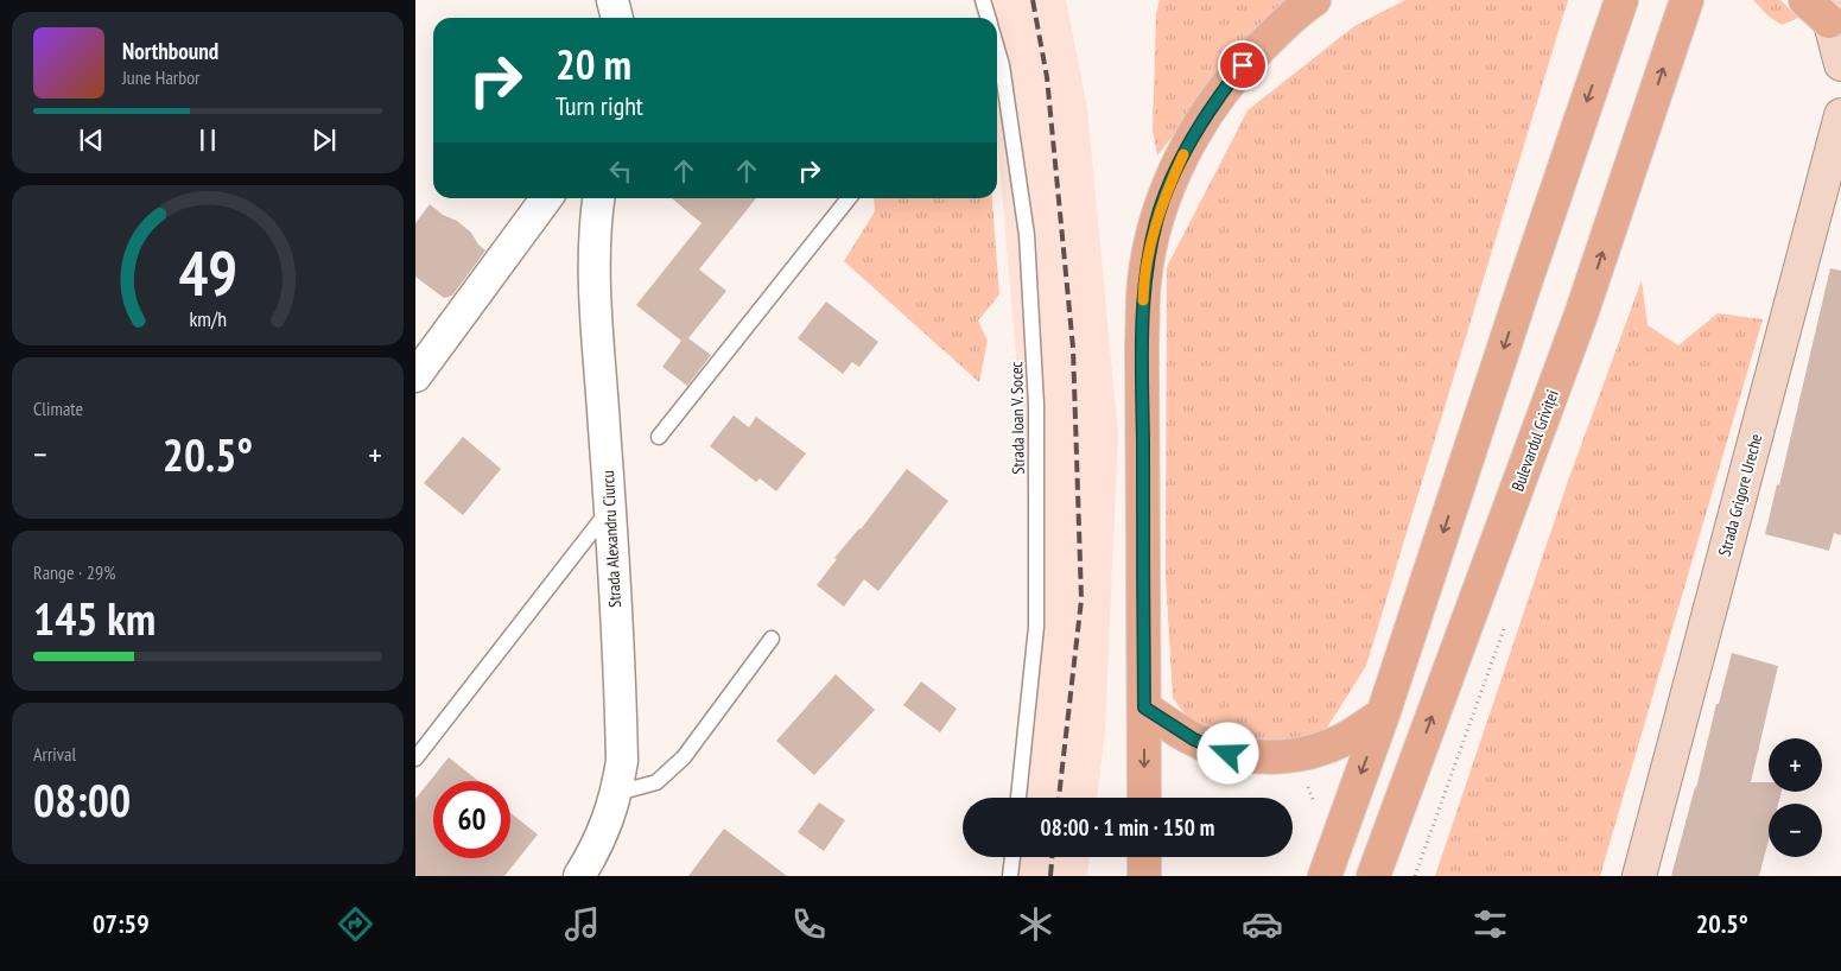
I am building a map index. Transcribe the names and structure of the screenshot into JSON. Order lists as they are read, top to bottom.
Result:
{
  "streets": {
    "main road": ["Bulevardul Griviței", "Strada Grigore Ureche"],
    "street": ["Strada Alexandru Ciurcu"],
    "lane": ["Strada Ioan V. Socec"]
  },
  "page": {
    "turn": ["20 m", "Turn right"],
    "song": ["Northbound", "June Harbor"],
    "tile": [
      "Climate",
      ["Range · 29%", "145 km"],
      ["Arrival", "08:00"]
    ],
    "heat": ["−", "20.5°", "+"],
    "map_buttons": ["+", "−"],
    "limit": "60",
    "trip": "08:00 · 1 min · 150 m",
    "tabs": ["07:59", "20.5°"],
    "gauge": ["49", "km/h"]
  }
}
